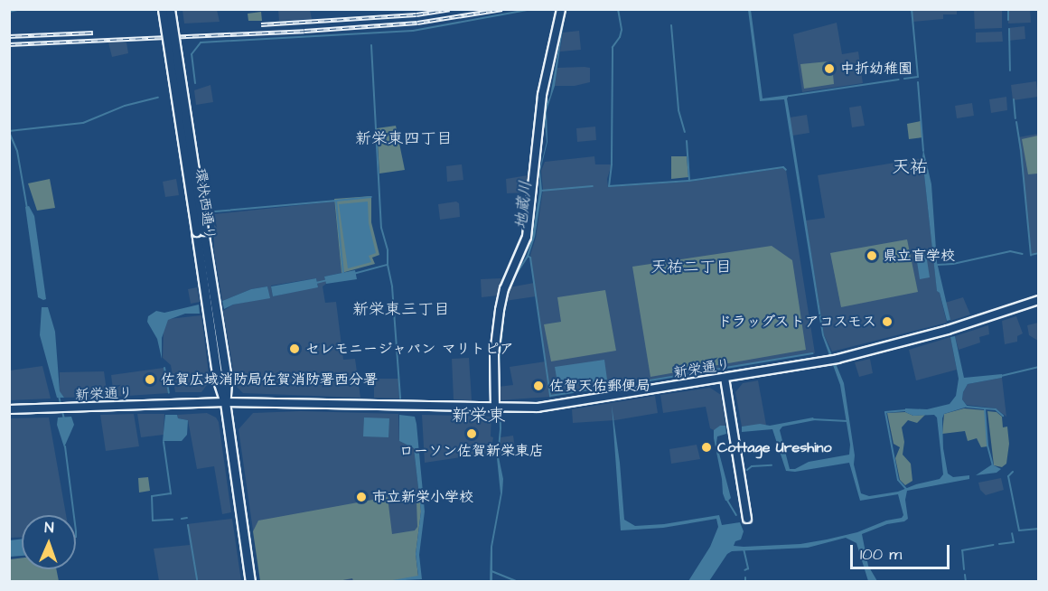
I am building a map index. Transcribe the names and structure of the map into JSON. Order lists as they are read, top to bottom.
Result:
{
  "streets": {
    "highway": ["環状西通り"],
    "street": ["新栄通り"]
  },
  "crossings": [
    ["環状西通り", "新栄通り"]
  ],
  "districts": [
    "新栄東四丁目",
    "天祐",
    "天祐二丁目",
    "新栄東三丁目",
    "新栄東"
  ],
  "water": ["地蔵川"],
  "places": [
    "中折幼稚園",
    "県立盲学校",
    "ドラッグストアコスモス",
    "セレモニージャパン マリトピア",
    "佐賀広域消防局佐賀消防署西分署",
    "佐賀天佑郵便局",
    "ローソン佐賀新栄東店",
    "Cottage Ureshino",
    "市立新栄小学校"
  ],
  "scale_bar": "100 m",
  "north": "top"
}
